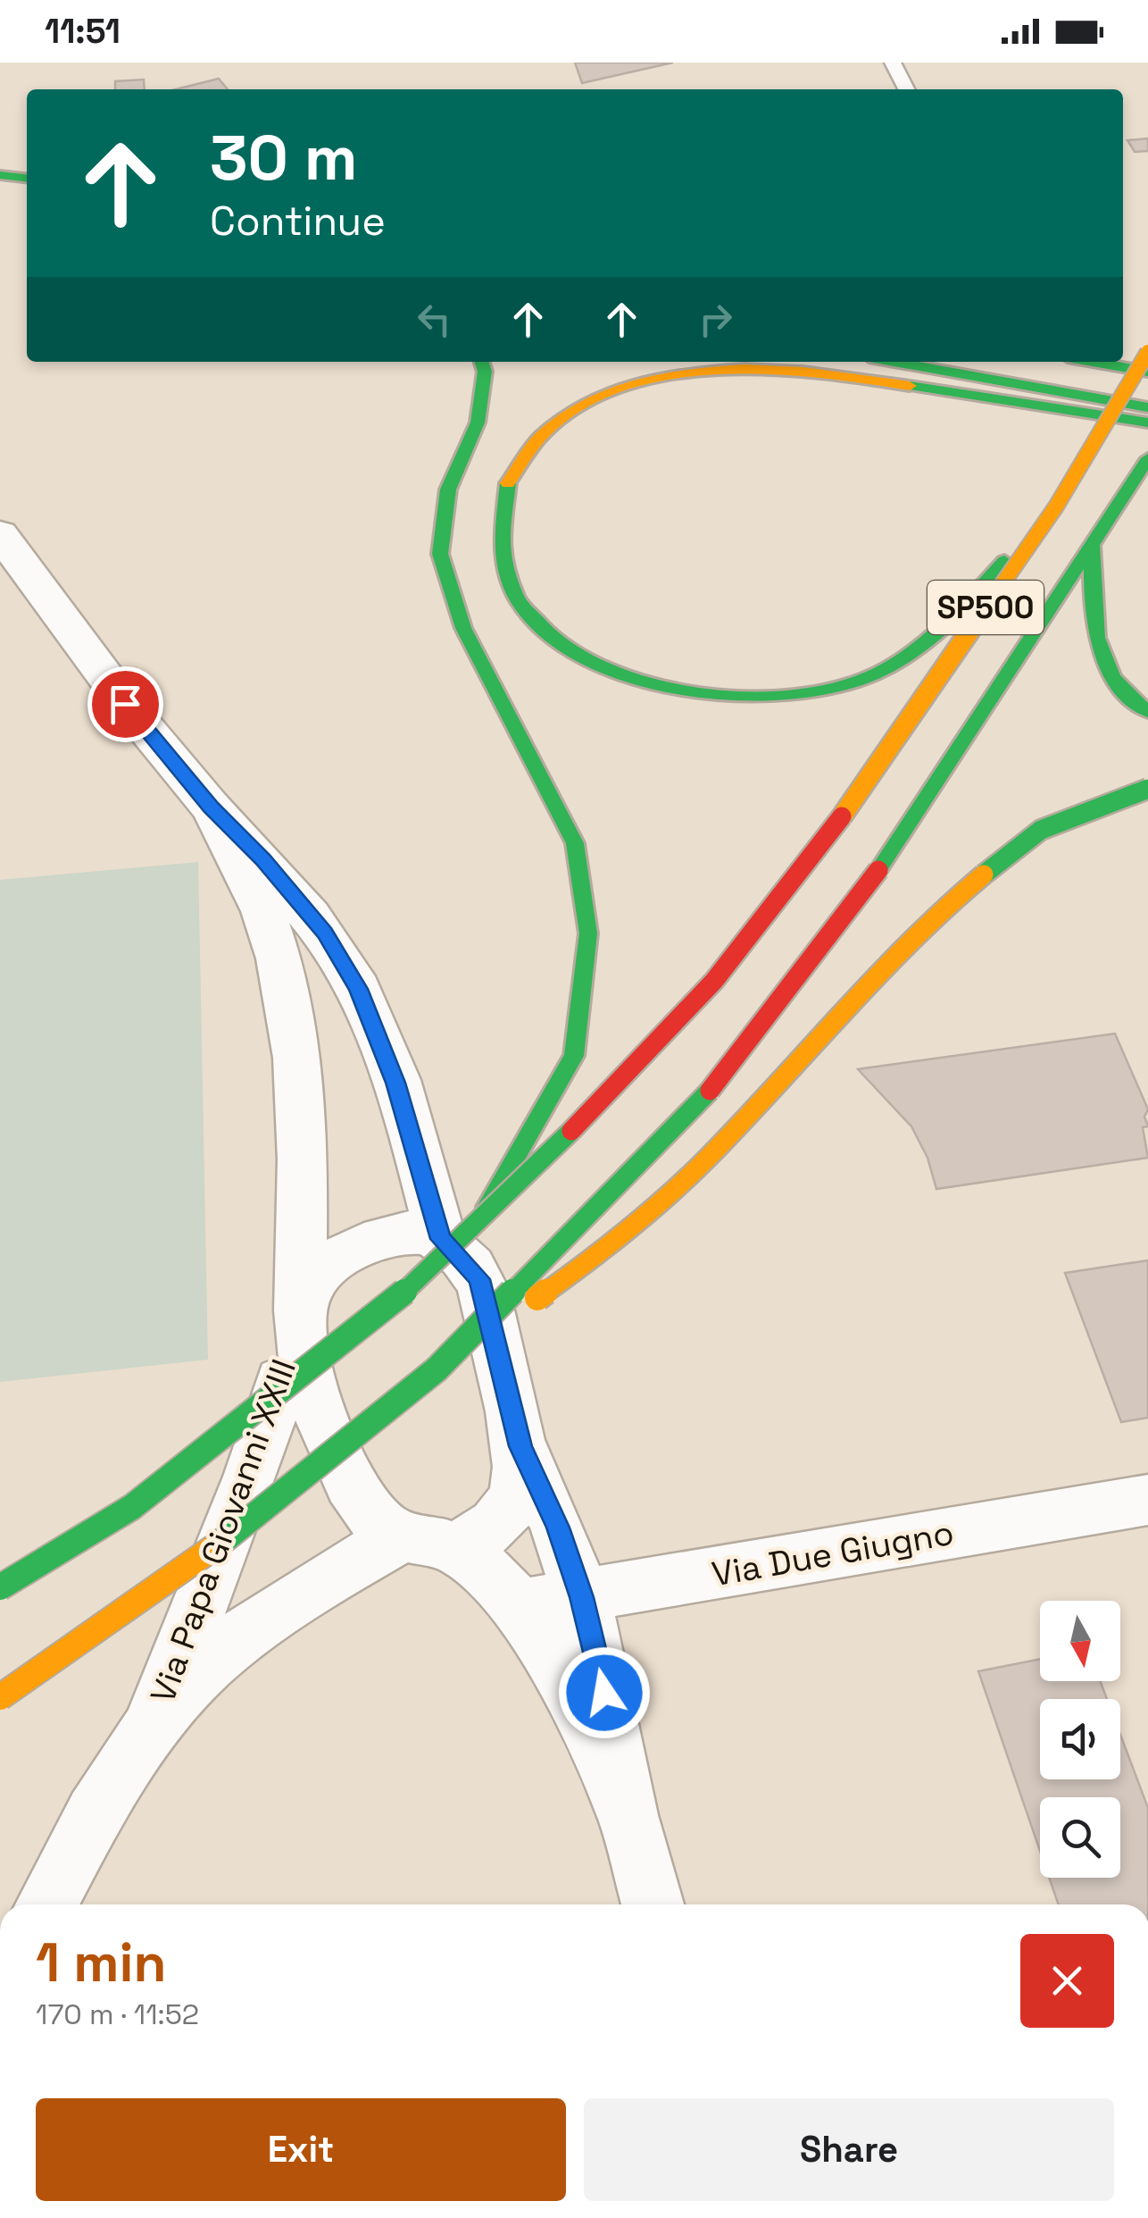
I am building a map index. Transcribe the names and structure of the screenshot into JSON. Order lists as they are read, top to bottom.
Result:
{
  "streets": {
    "main road": ["SP500"],
    "street": ["Via Papa Giovanni XXIII", "Via Due Giugno"]
  },
  "crossings": [
    ["SP500", "Via Papa Giovanni XXIII"]
  ],
  "north": "bottom",
  "page": {
    "status": "11:51",
    "turn": ["30 m", "Continue"],
    "heading": ["1 min", "170 m · 11:52"],
    "buttons": ["Exit", "Share"]
  }
}
